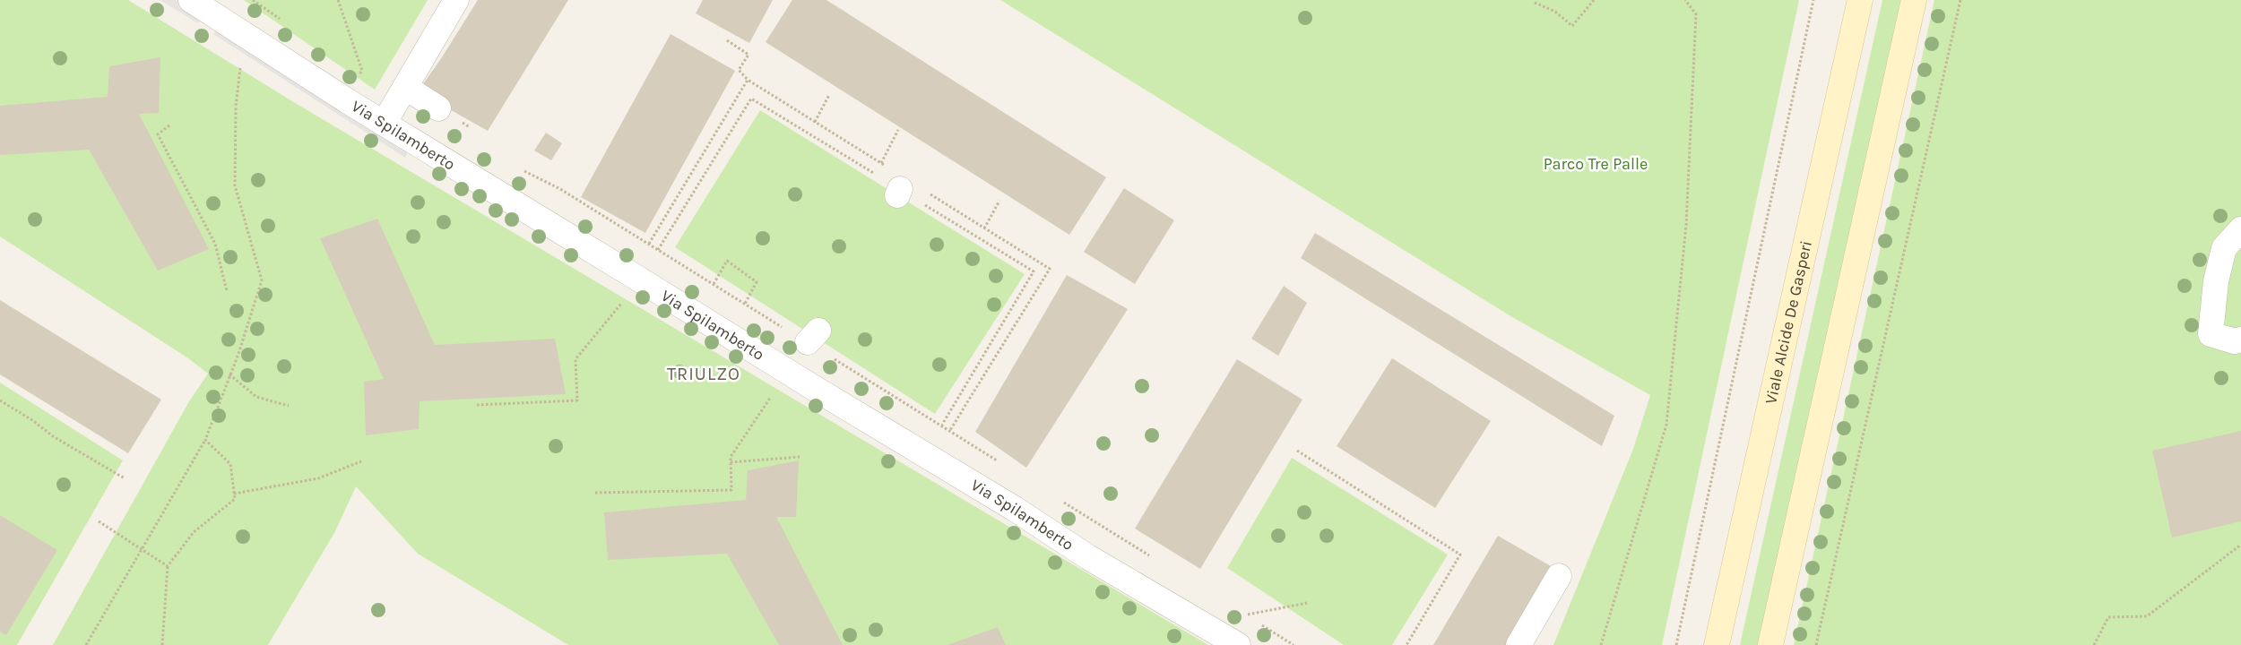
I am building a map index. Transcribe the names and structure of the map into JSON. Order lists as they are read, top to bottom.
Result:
{
  "streets": {
    "street": ["Via Spilamberto", "Viale Alcide De Gasperi"]
  },
  "districts": ["TRIULZO"],
  "parks": ["Parco Tre Palle"]
}
